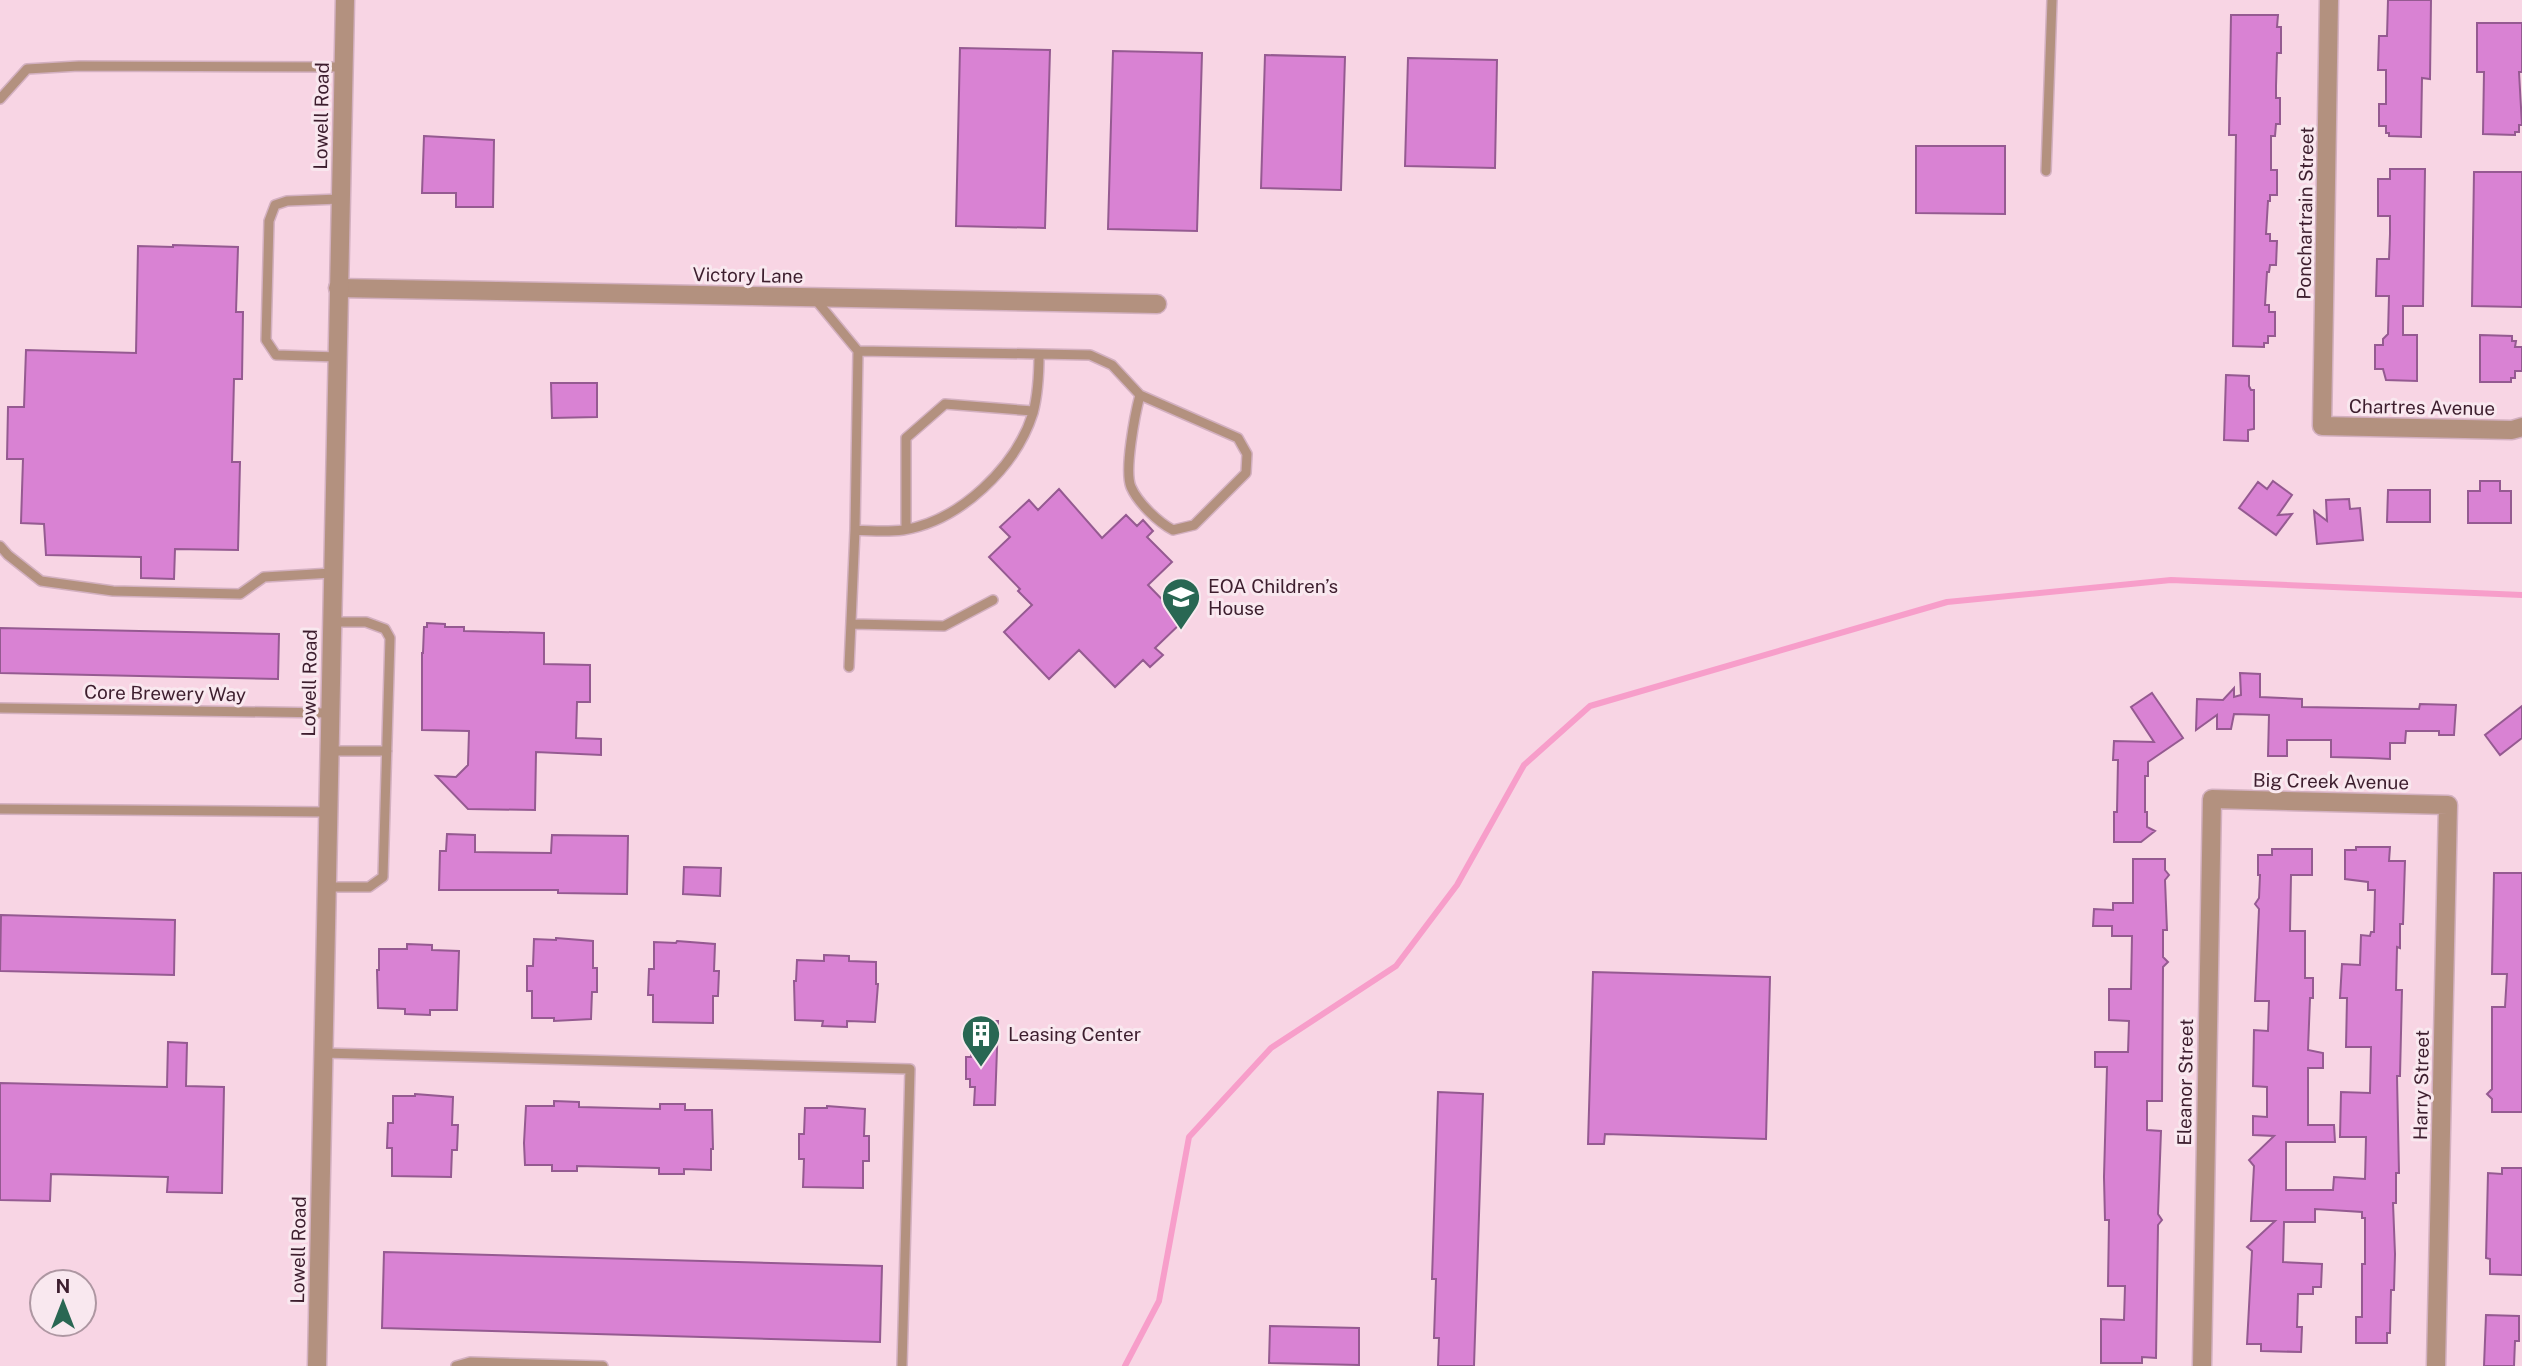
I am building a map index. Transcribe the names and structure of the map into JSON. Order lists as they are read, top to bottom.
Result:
{
  "streets": {
    "street": [
      "Lowell Road",
      "Ponchartrain Street",
      "Victory Lane",
      "Chartres Avenue",
      "Big Creek Avenue",
      "Eleanor Street",
      "Harry Street"
    ],
    "lane": ["Core Brewery Way"]
  },
  "crossings": [
    ["Lowell Road", "Victory Lane"],
    ["Lowell Road", "Core Brewery Way"],
    ["Ponchartrain Street", "Chartres Avenue"],
    ["Big Creek Avenue", "Eleanor Street"],
    ["Big Creek Avenue", "Harry Street"]
  ],
  "places": {
    "school or university": ["EOA Children’s House"],
    "building": ["Leasing Center"]
  },
  "north": "top"
}
